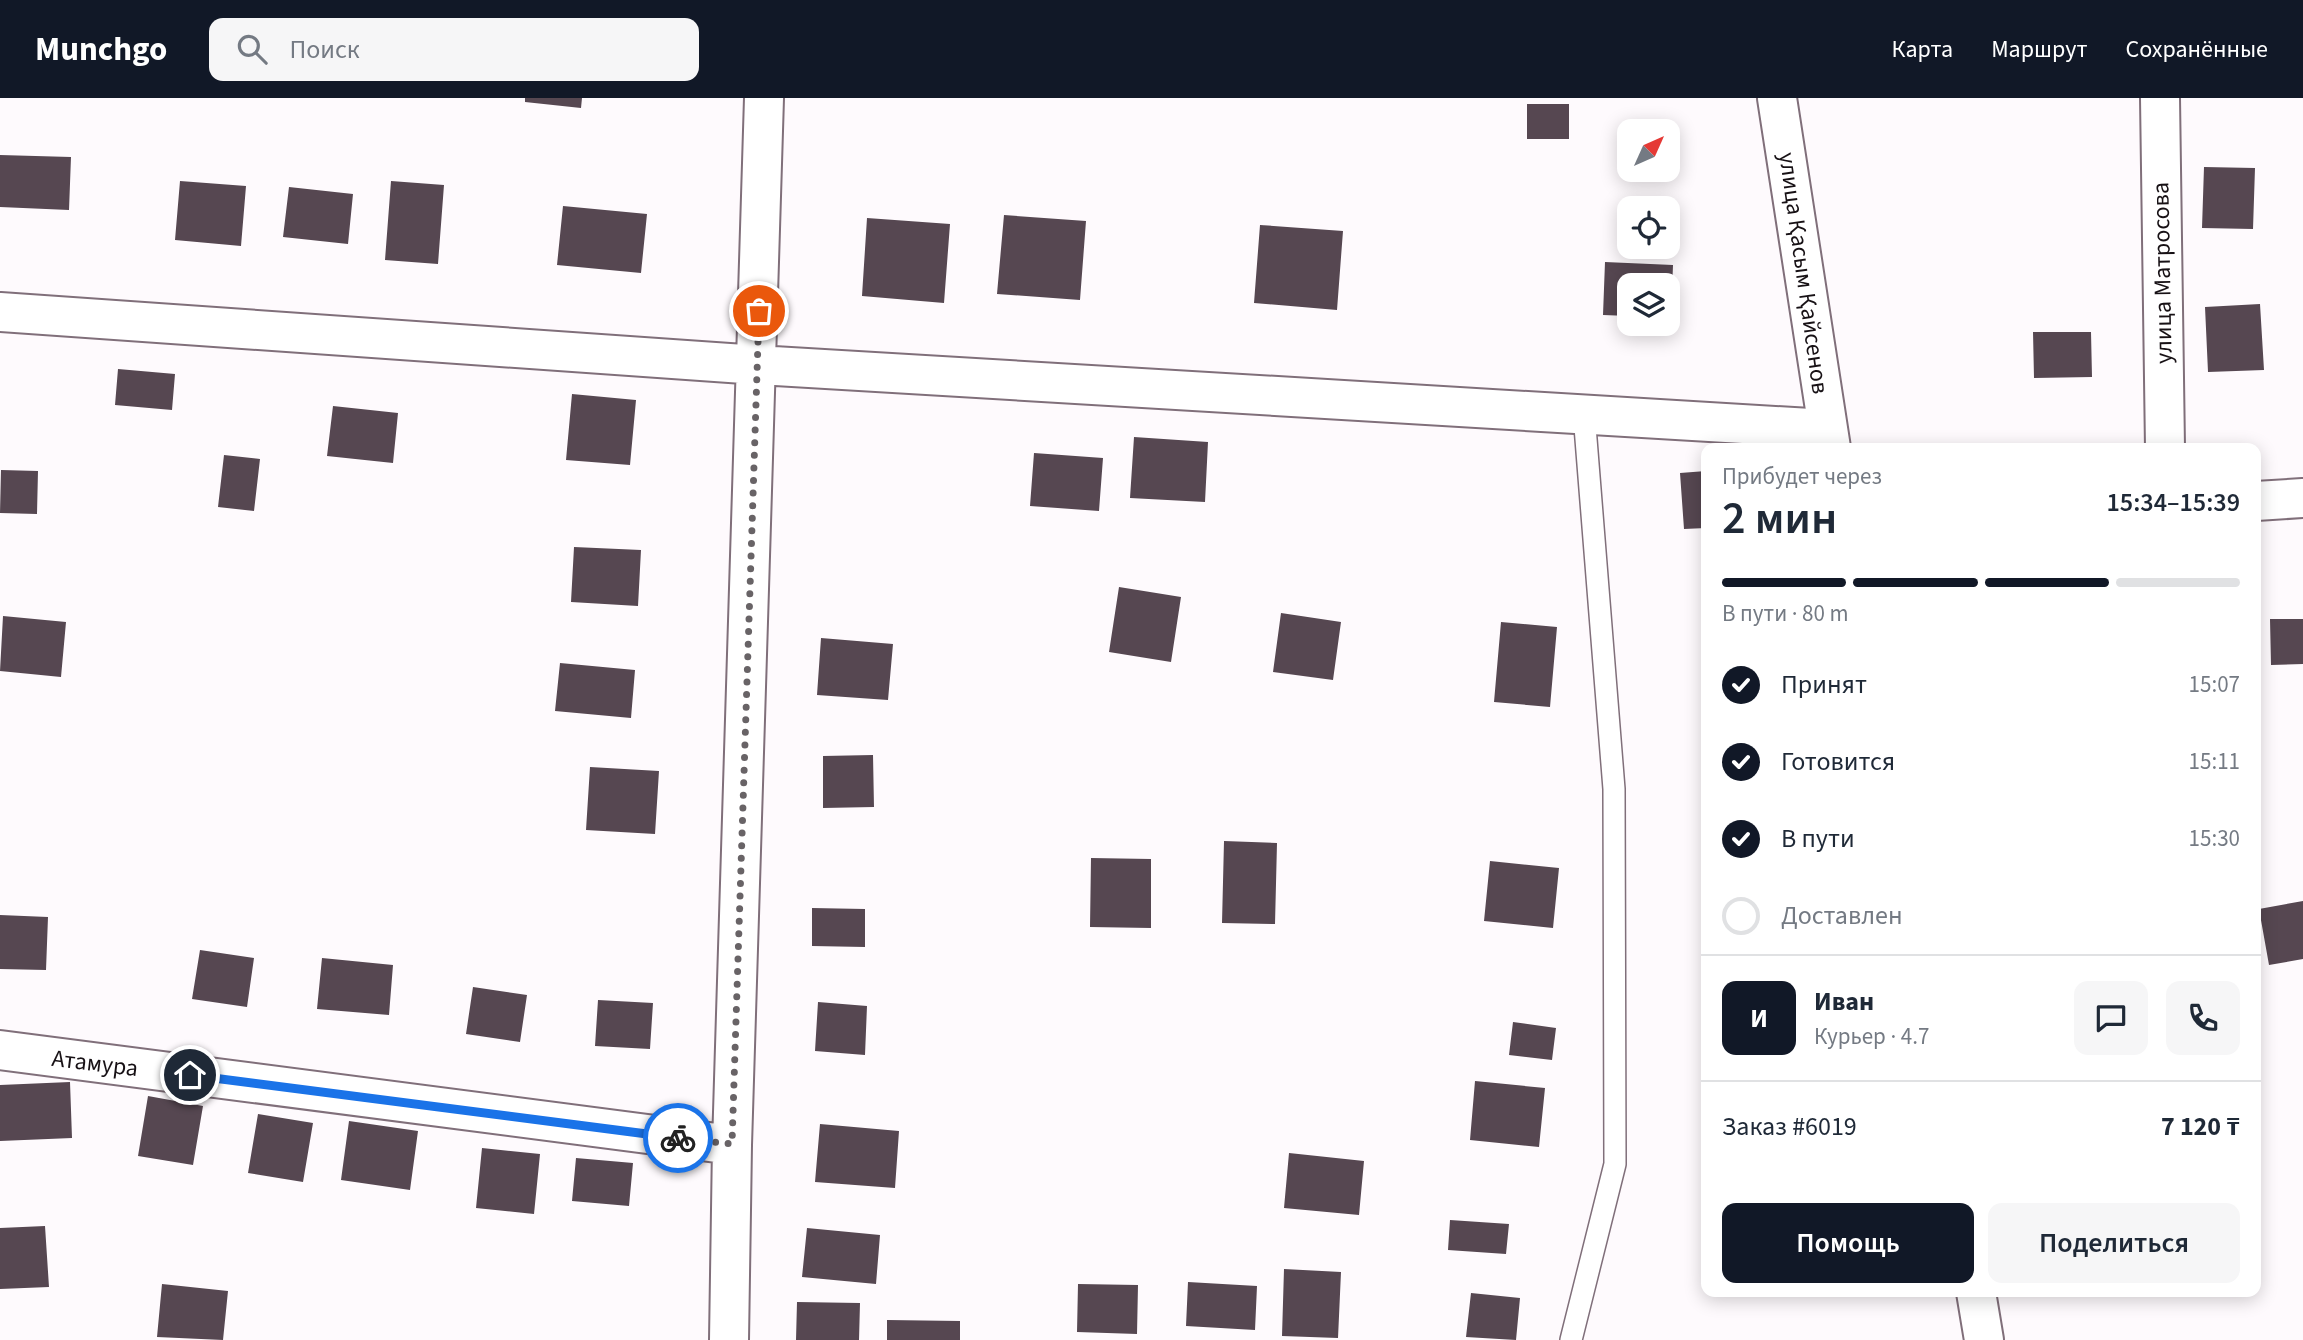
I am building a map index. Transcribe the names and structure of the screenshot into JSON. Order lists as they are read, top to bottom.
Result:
{
  "streets": {
    "street": ["улица Қасым Қайсенов", "улица Матросова", "Атамура"]
  },
  "north": "top right",
  "page": {
    "header": "Munchgo",
    "search": "Поиск",
    "nav": ["Карта", "Маршрут", "Сохранённые"],
    "heading": ["2 мин", "Прибудет через", "15:34–15:39"],
    "panel": [
      "Иван",
      "Курьер · 4.7",
      "Заказ #6019",
      "7 120 ₸"
    ],
    "bar": "В пути · 80 m",
    "list": [
      ["Принят", "15:07"],
      ["Готовится", "15:11"],
      ["В пути", "15:30"],
      "Доставлен"
    ],
    "round": "И",
    "buttons": ["Помощь", "Поделиться"]
  }
}
